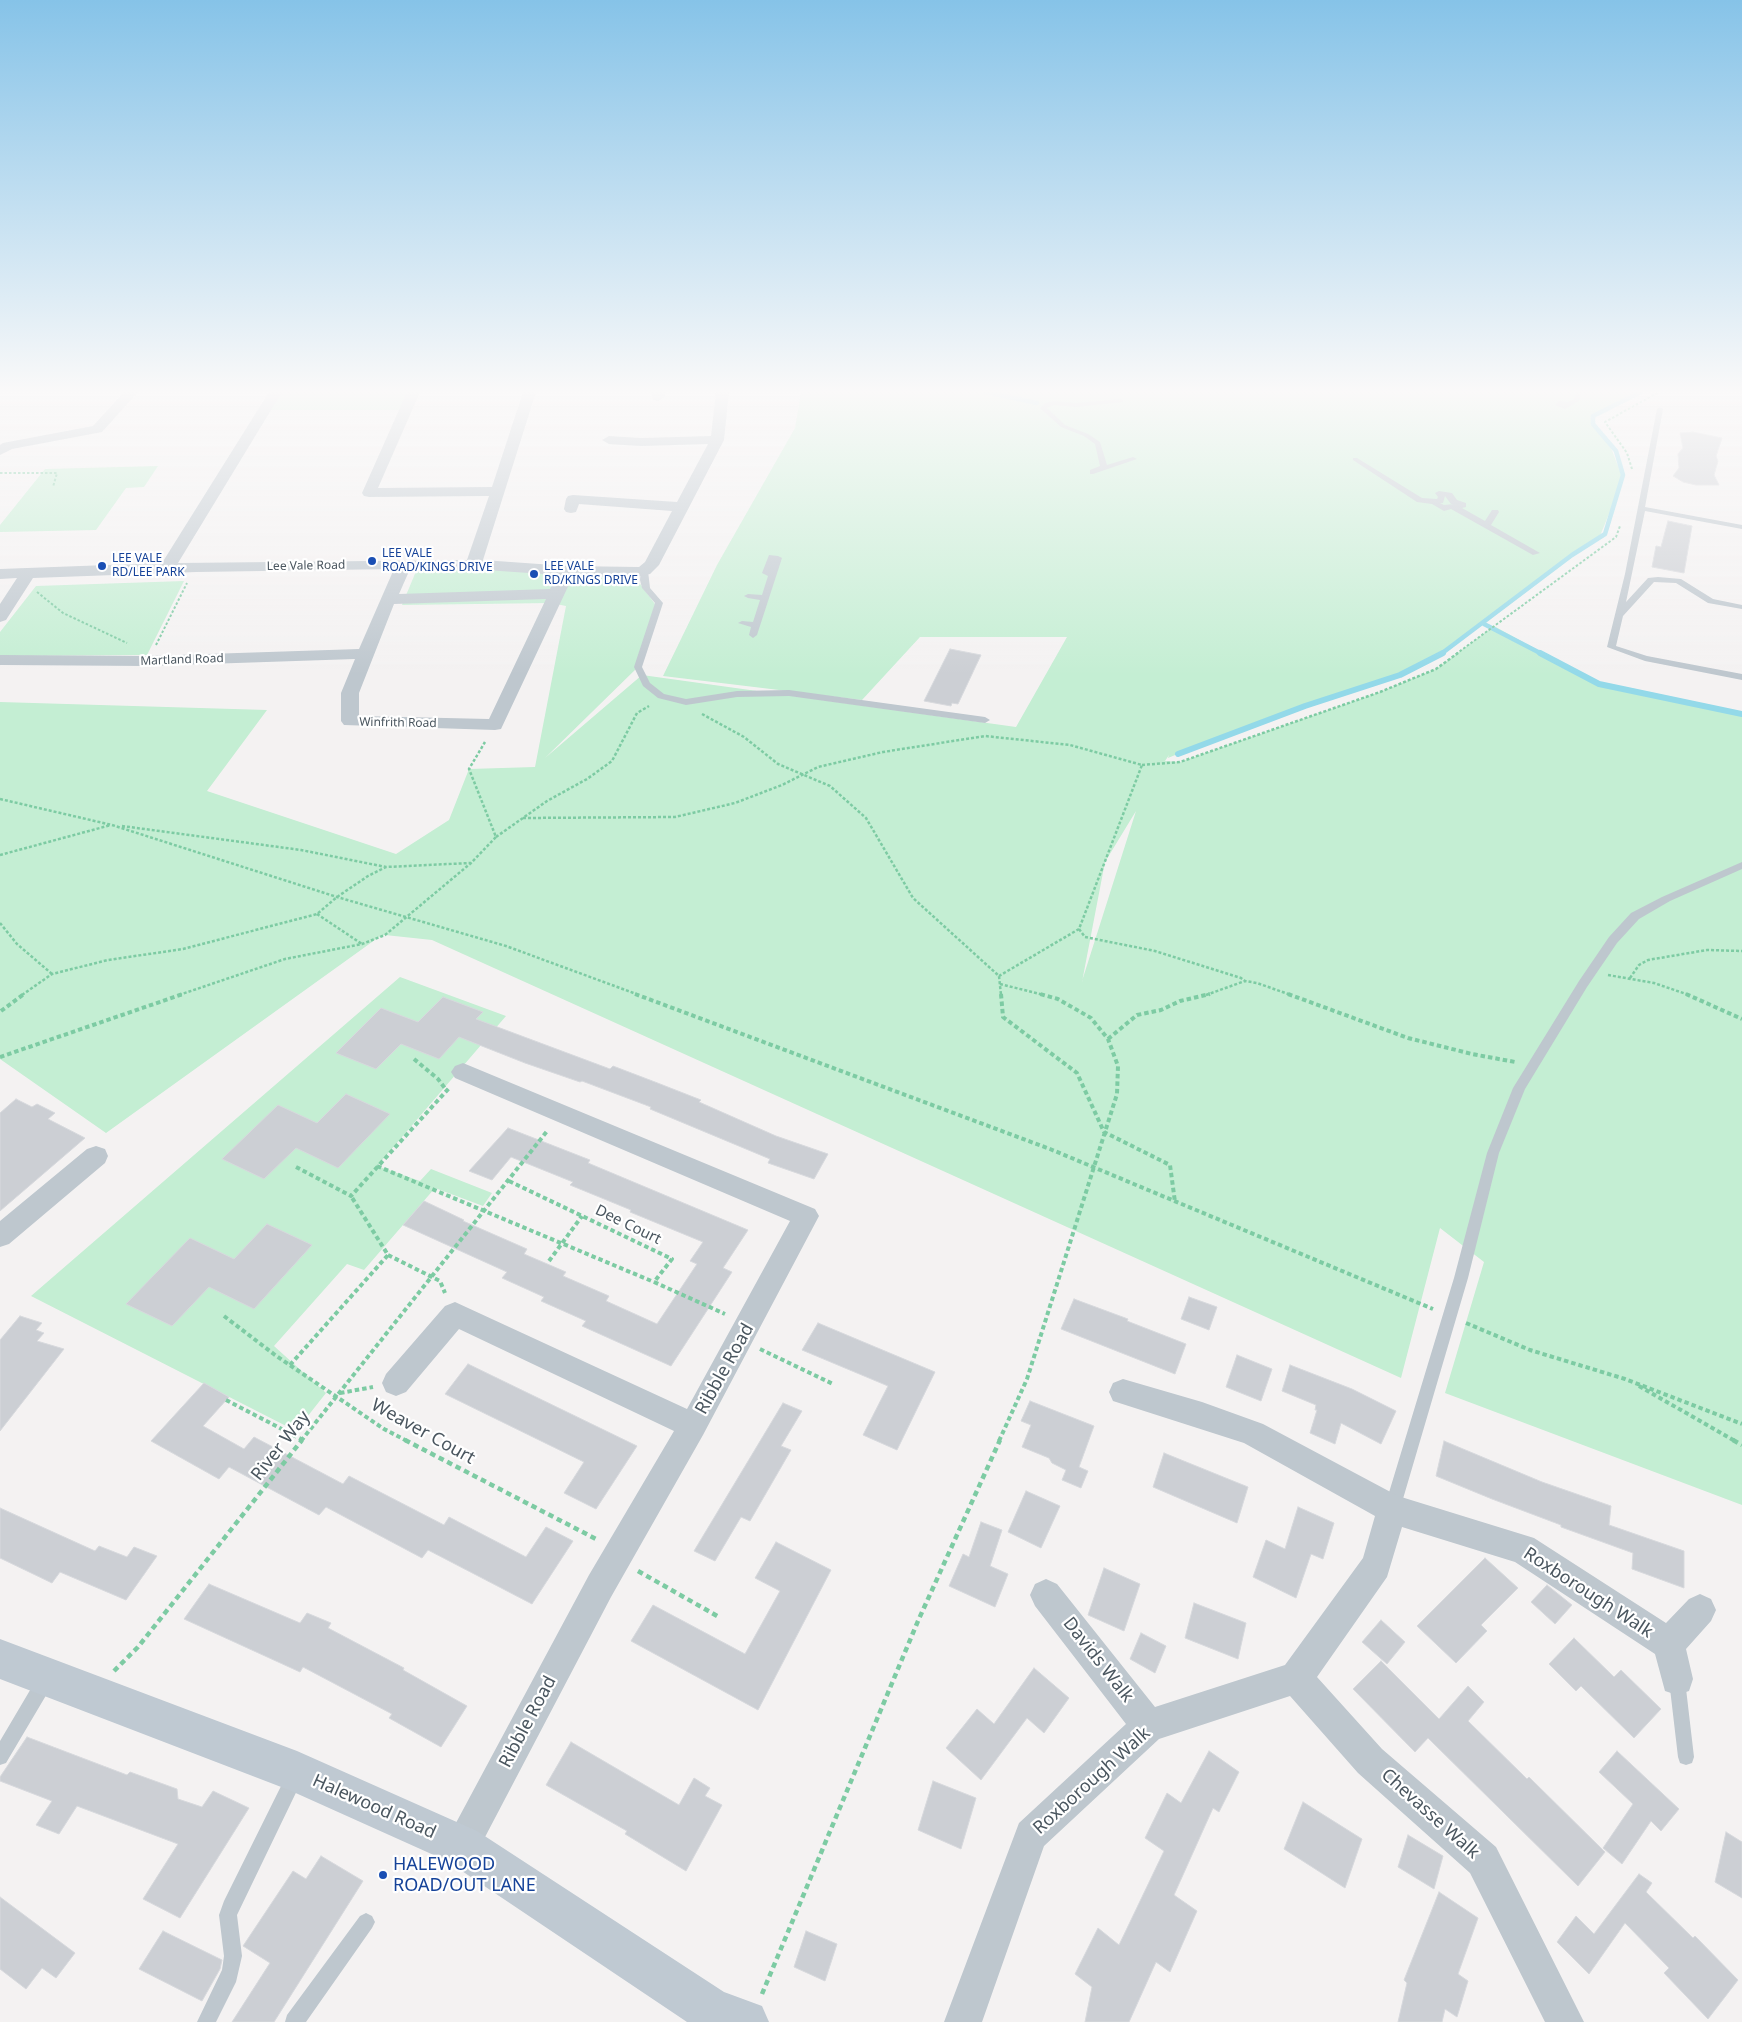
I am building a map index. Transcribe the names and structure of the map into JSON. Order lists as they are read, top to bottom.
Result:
{
  "streets": {
    "street": [
      "Lee Vale Road",
      "Martland Road",
      "Winfrith Road",
      "Ribble Road",
      "Roxborough Walk",
      "Davids Walk",
      "Halewood Road",
      "Chevasse Walk"
    ],
    "path": ["Dee Court", "Weaver Court", "River Way"]
  },
  "crossings": [
    ["Lee Vale Road", "Winfrith Road"],
    ["Martland Road", "Winfrith Road"],
    ["Dee Court", "River Way"],
    ["Ribble Road", "Weaver Court"],
    ["Ribble Road", "River Way"],
    ["Ribble Road", "Halewood Road"],
    ["Weaver Court", "River Way"],
    ["River Way", "Halewood Road"],
    ["Roxborough Walk", "Davids Walk"],
    ["Roxborough Walk", "Chevasse Walk"]
  ],
  "places": [
    "LEE VALE ROAD/KINGS DRIVE",
    "LEE VALE RD/LEE PARK",
    "LEE VALE RD/KINGS DRIVE",
    "HALEWOOD ROAD/OUT LANE"
  ]
}
